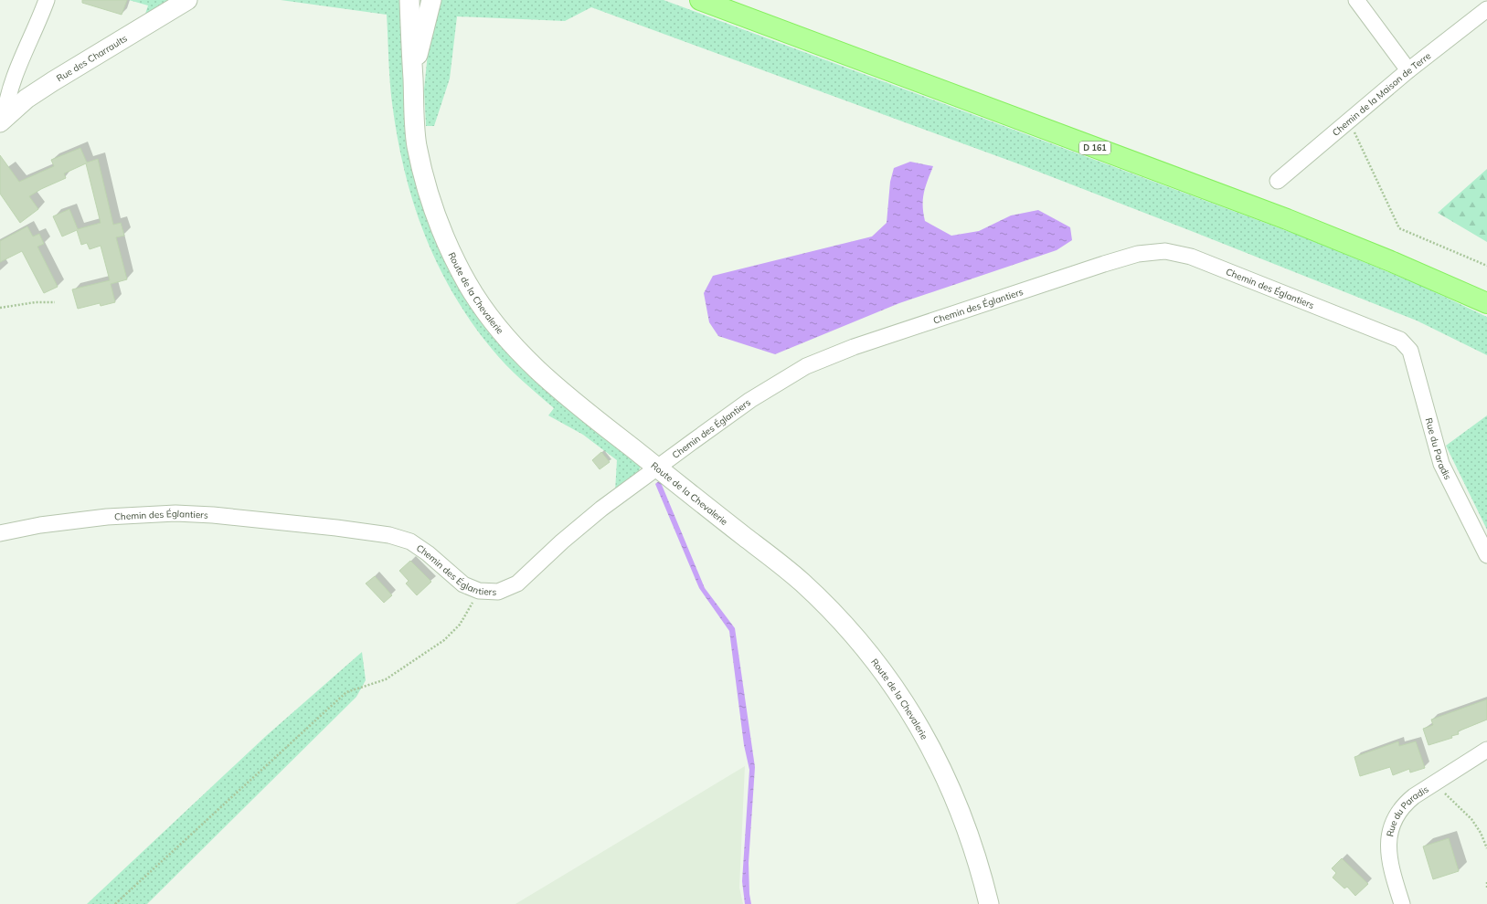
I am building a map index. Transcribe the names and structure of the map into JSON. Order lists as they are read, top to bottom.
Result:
{
  "streets": {
    "main road": ["D 161"],
    "street": [
      "Rue des Charraults",
      "Chemin de la Maison de Terre",
      "Chemin des Églantiers",
      "Route de la Chevalerie",
      "Rue du Paradis"
    ]
  },
  "crossings": [
    ["Chemin des Églantiers", "Route de la Chevalerie"],
    ["Chemin des Églantiers", "Rue du Paradis"]
  ]
}
